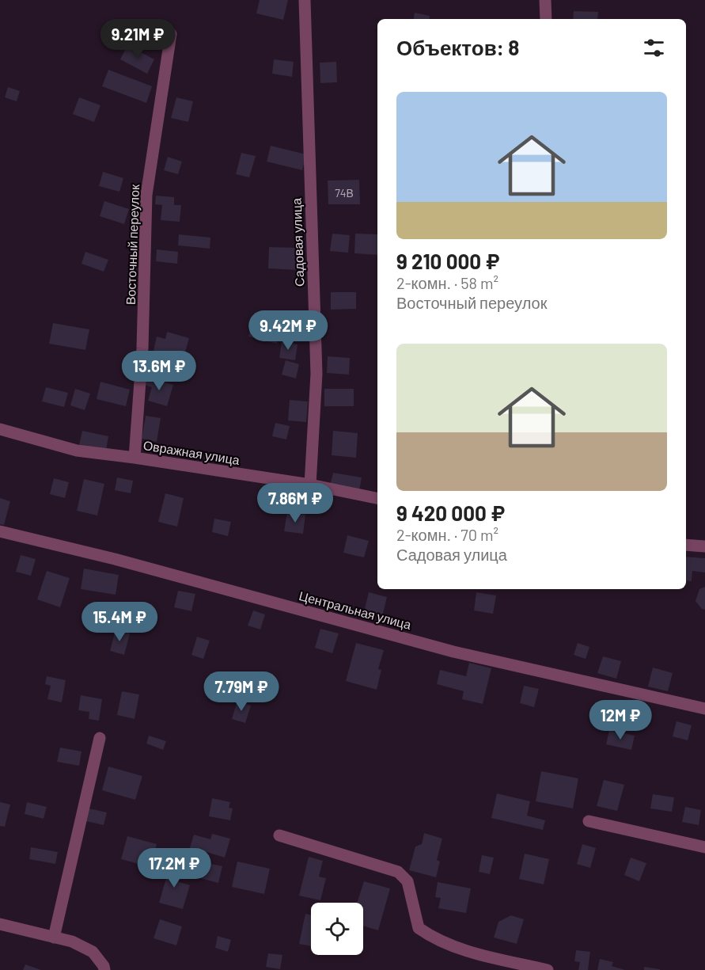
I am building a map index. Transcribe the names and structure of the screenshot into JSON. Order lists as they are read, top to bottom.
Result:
{
  "streets": {
    "street": [
      "Садовая улица",
      "Восточный переулок",
      "Овражная улица",
      "Центральная улица"
    ]
  },
  "crossings": [
    ["Садовая улица", "Овражная улица"],
    ["Восточный переулок", "Овражная улица"]
  ],
  "house_numbers": ["74В"],
  "page": {
    "price": [
      "9.21M ₽",
      "9.42M ₽",
      "13.6M ₽",
      "7.86M ₽",
      "15.4M ₽",
      "7.79M ₽",
      "12M ₽",
      "17.2M ₽"
    ],
    "heading": "Объектов: 8",
    "list": [
      {
        "name": "9 210 000 ₽",
        "note": "2-комн. · 58 m² · Восточный переулок"
      },
      {
        "name": "9 420 000 ₽",
        "note": "2-комн. · 70 m² · Садовая улица"
      }
    ]
  }
}
